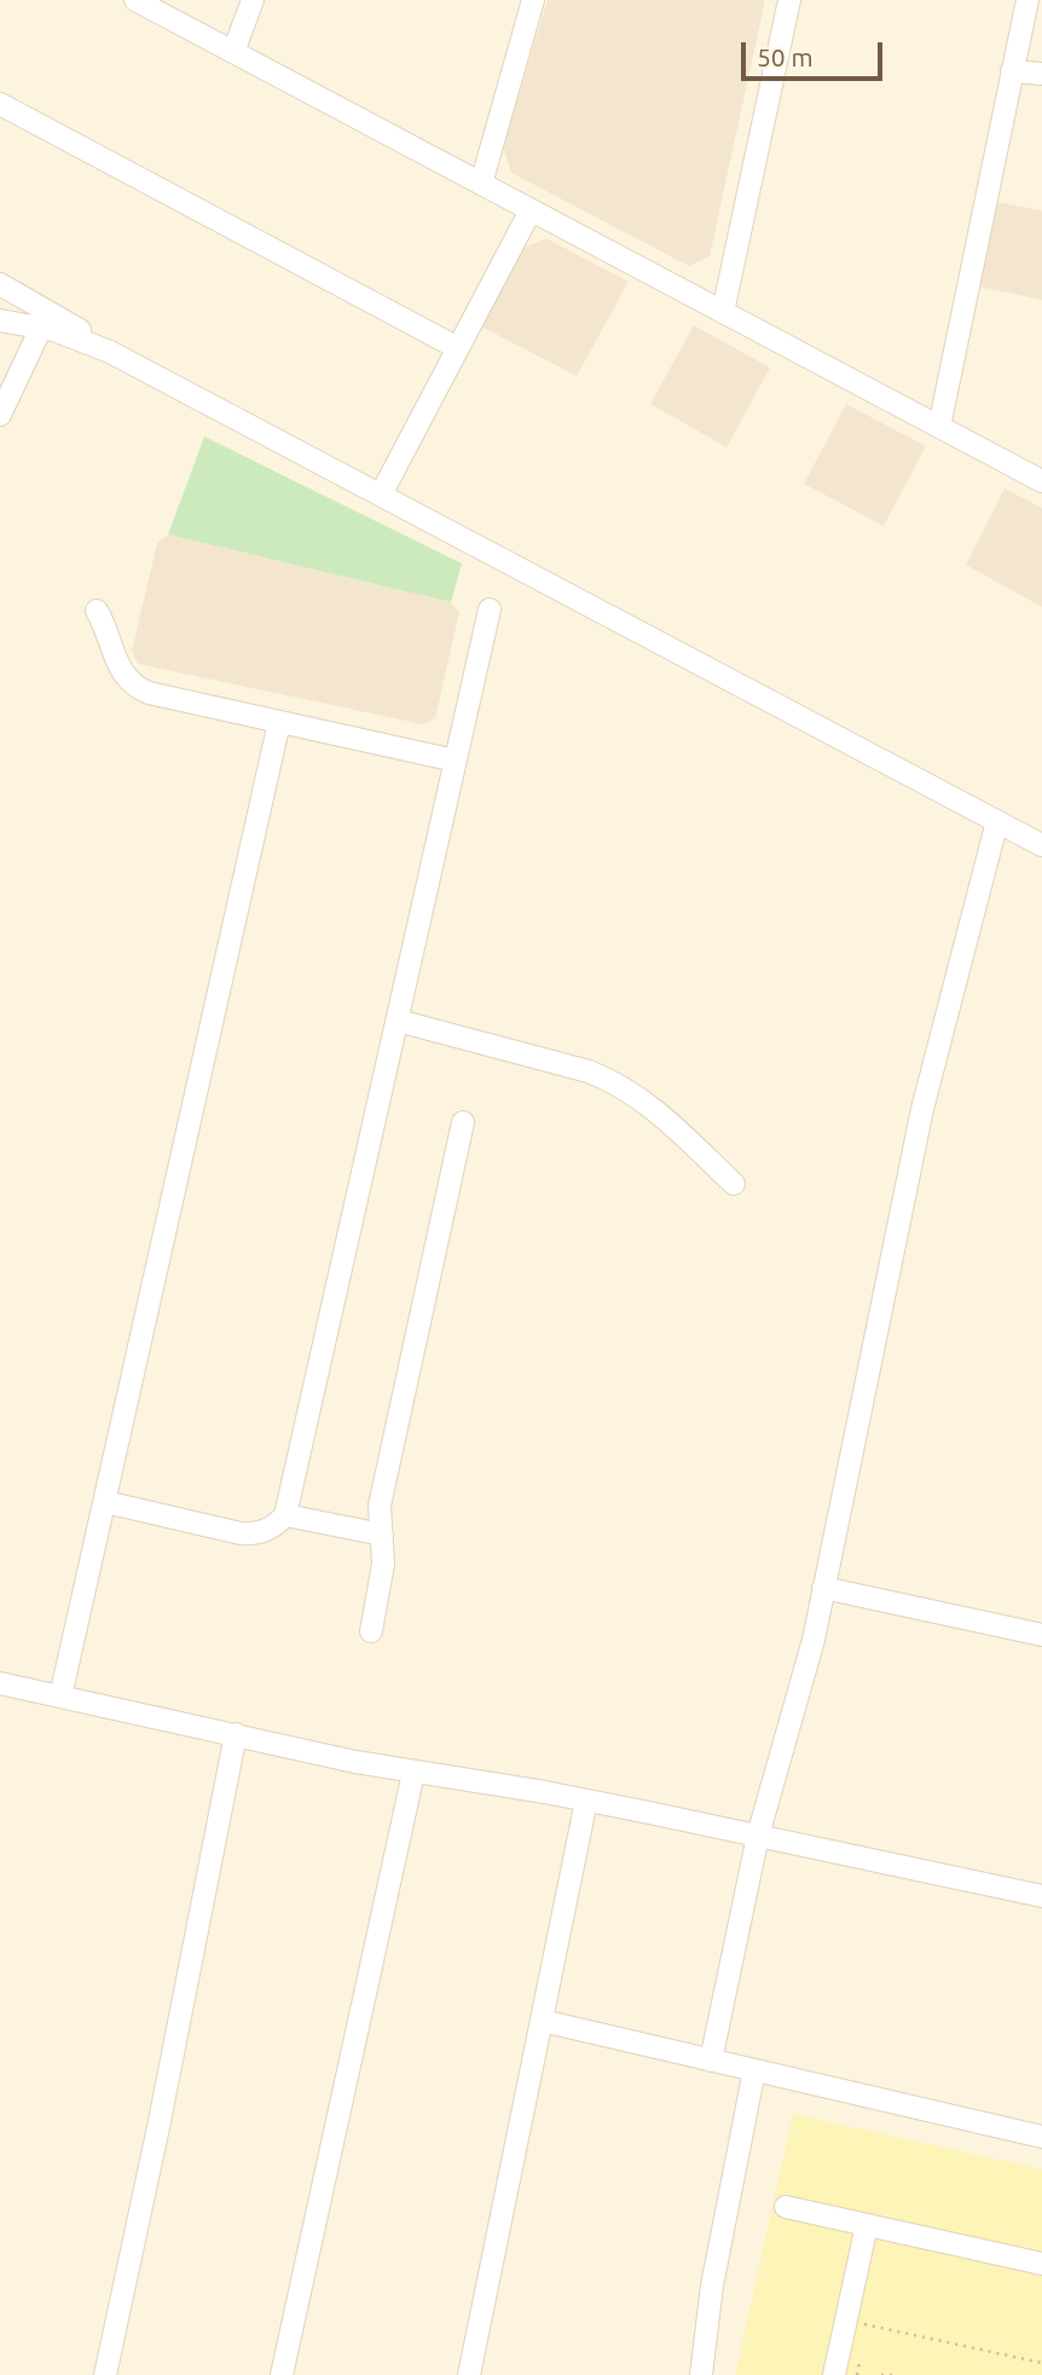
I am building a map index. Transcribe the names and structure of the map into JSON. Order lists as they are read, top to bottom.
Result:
{
  "scale_bar": "50 m"
}
